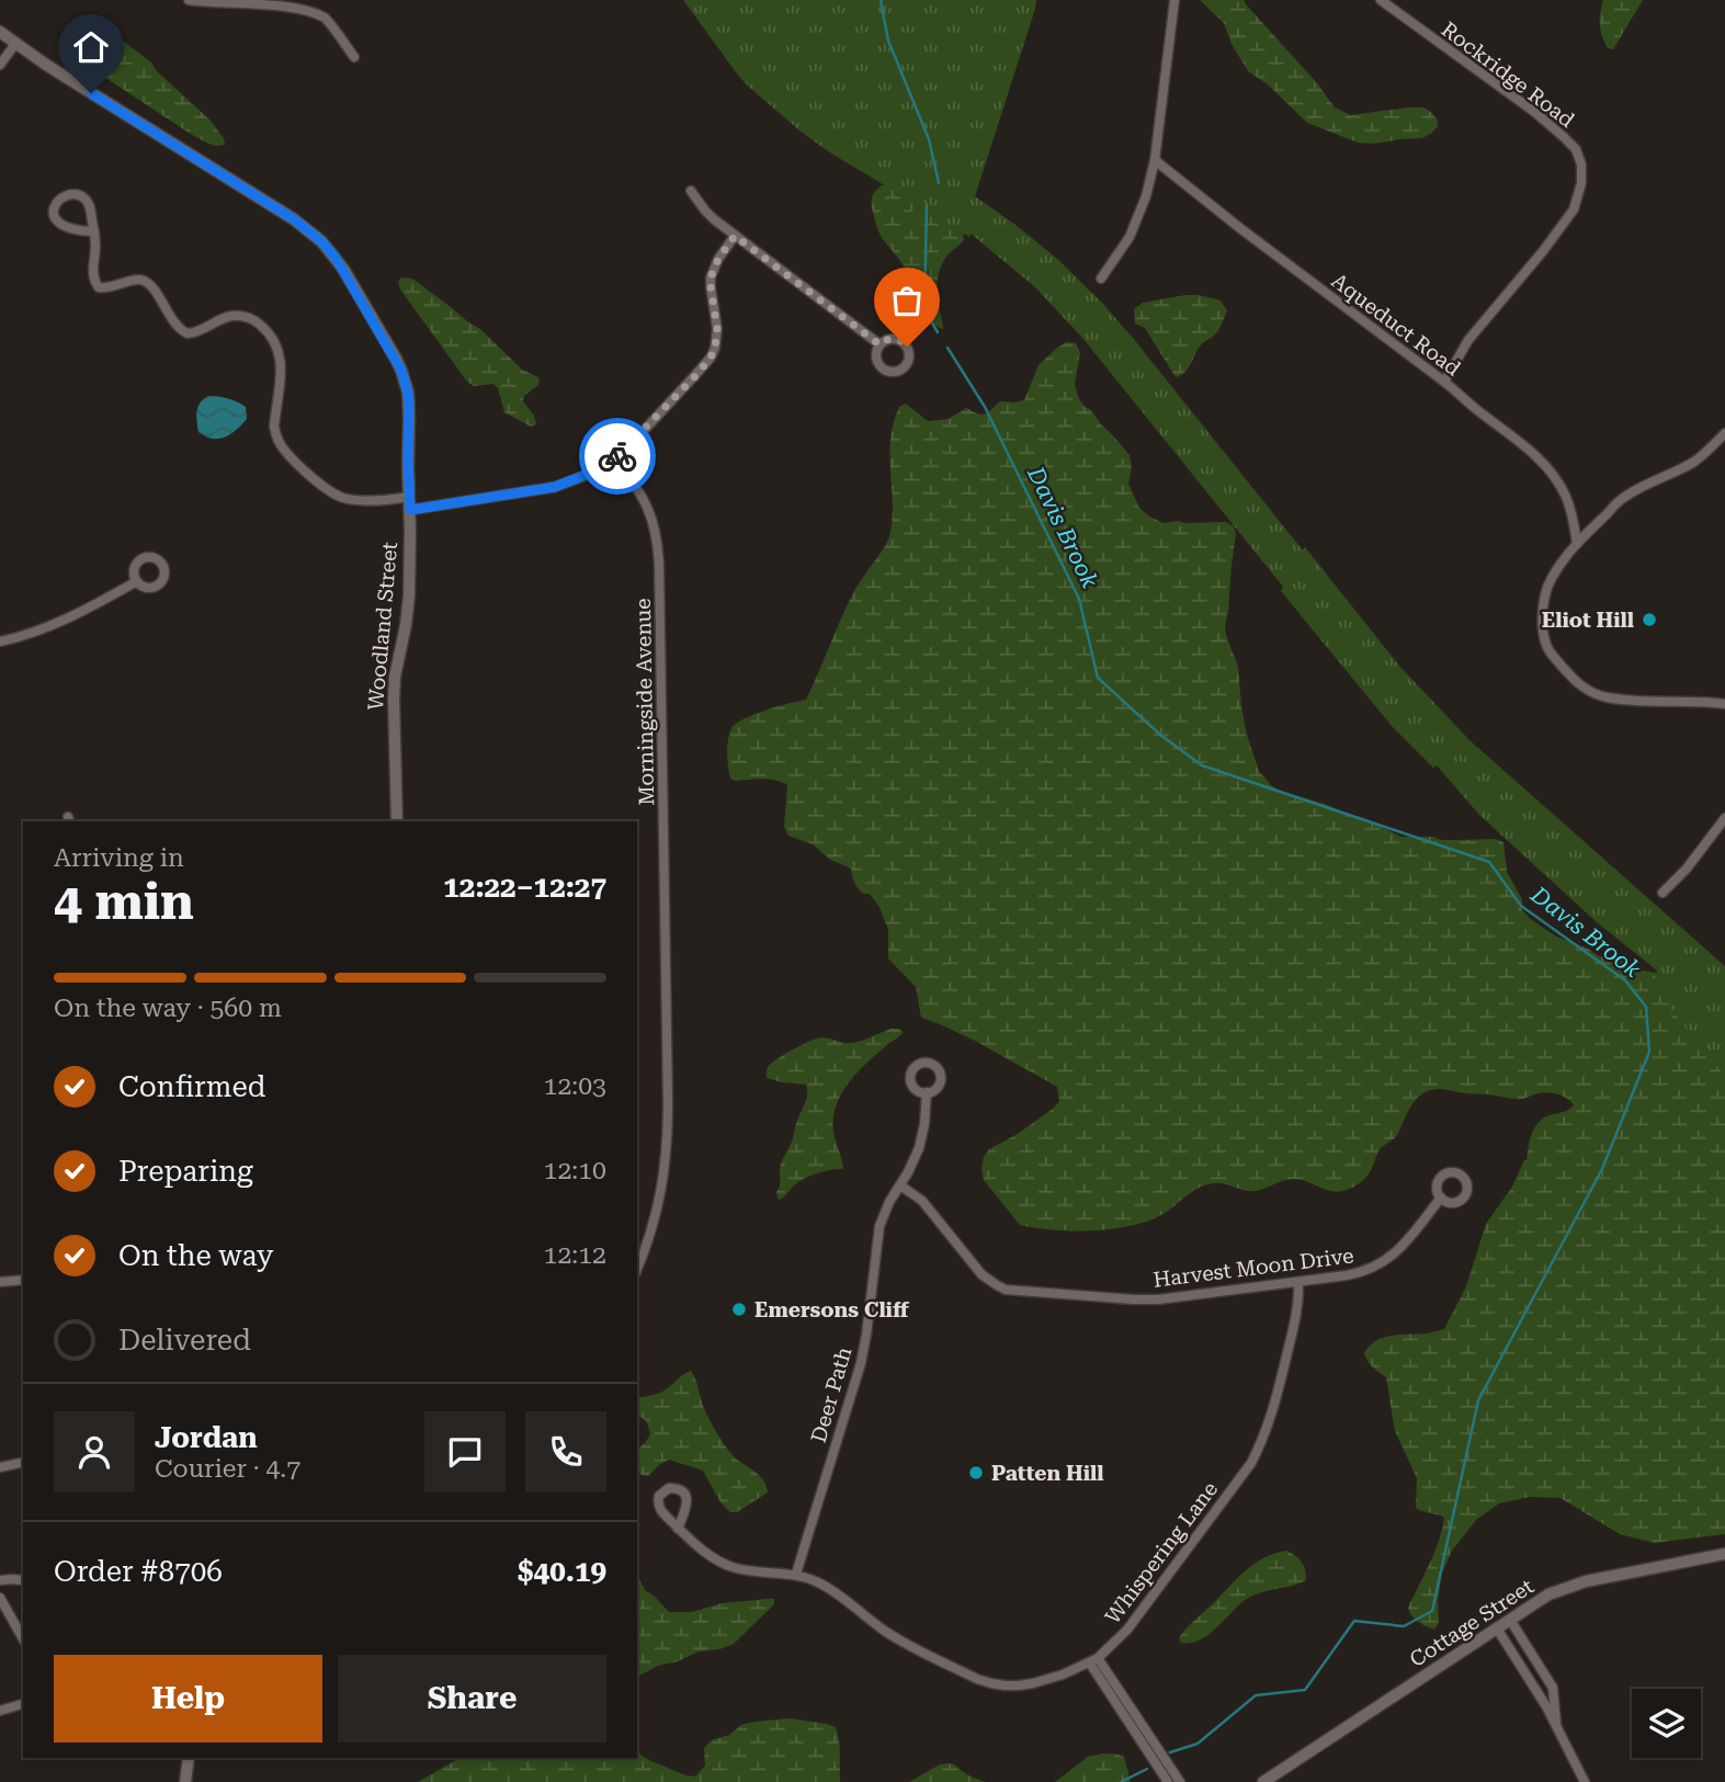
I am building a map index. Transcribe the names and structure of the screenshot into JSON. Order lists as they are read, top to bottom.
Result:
{
  "streets": {
    "street": [
      "Rockridge Road",
      "Aqueduct Road",
      "Woodland Street",
      "Morningside Avenue",
      "Harvest Moon Drive",
      "Deer Path",
      "Whispering Lane",
      "Cottage Street"
    ]
  },
  "crossings": [
    ["Rockridge Road", "Aqueduct Road"],
    ["Harvest Moon Drive", "Deer Path"],
    ["Harvest Moon Drive", "Whispering Lane"],
    ["Deer Path", "Whispering Lane"]
  ],
  "water": ["Davis Brook"],
  "places": ["Eliot Hill", "Emersons Cliff", "Patten Hill"],
  "page": {
    "heading": ["4 min", "Arriving in", "12:22–12:27"],
    "panel": [
      "Jordan",
      "Courier · 4.7",
      "Order #8706",
      "$40.19"
    ],
    "bar": "On the way · 560 m",
    "list": [
      ["Confirmed", "12:03"],
      ["Preparing", "12:10"],
      ["On the way", "12:12"],
      "Delivered"
    ],
    "buttons": ["Help", "Share"]
  }
}
